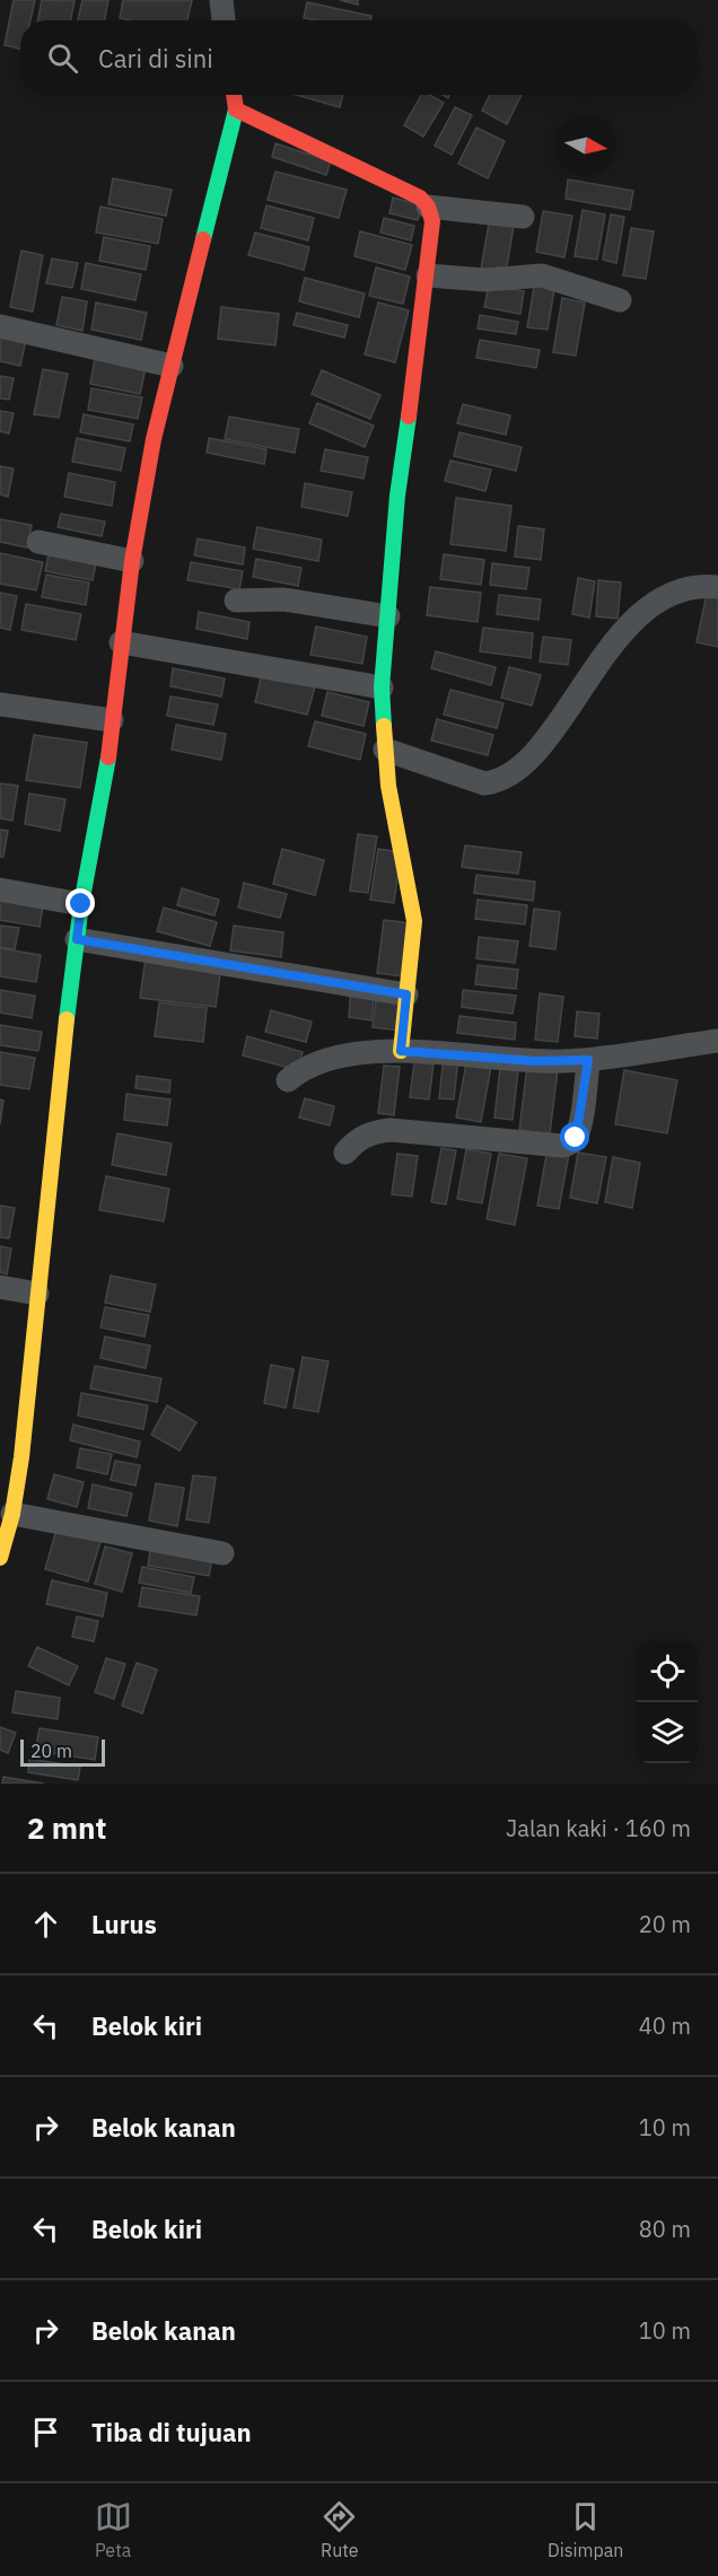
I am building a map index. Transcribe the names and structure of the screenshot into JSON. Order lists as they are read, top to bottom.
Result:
{
  "scale_bar": "20 m",
  "north": "right",
  "page": {
    "search": "Cari di sini",
    "scale": "20 m",
    "heading": ["2 mnt", "Jalan kaki · 160 m"],
    "list": [
      ["Lurus", "20 m"],
      ["Belok kiri", "40 m"],
      ["Belok kanan", "10 m"],
      ["Belok kiri", "80 m"],
      ["Belok kanan", "10 m"],
      "Tiba di tujuan"
    ],
    "nav": ["Peta", "Rute", "Disimpan"]
  }
}
